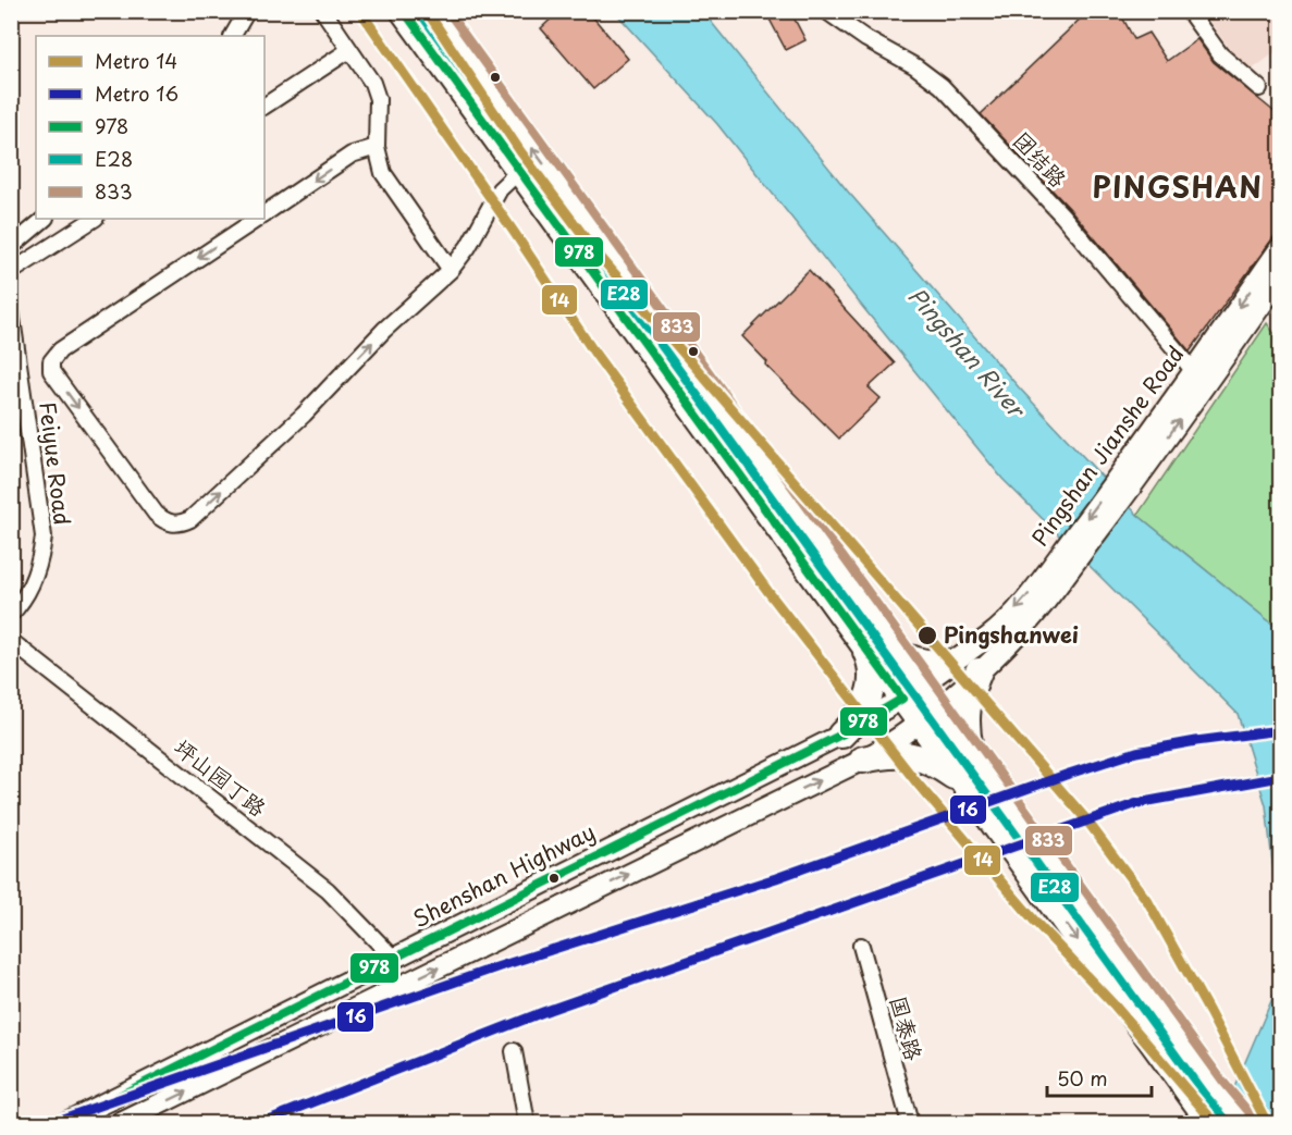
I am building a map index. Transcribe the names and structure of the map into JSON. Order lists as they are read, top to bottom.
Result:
{
  "streets": {
    "main road": ["Pingshan Jianshe Road", "Shenshan Highway"],
    "street": [
      "团结路",
      "Feiyue Road",
      "坪山园丁路",
      "国泰路"
    ]
  },
  "crossings": [
    ["团结路", "Pingshan Jianshe Road"],
    ["Pingshan Jianshe Road", "Shenshan Highway"],
    ["坪山园丁路", "Shenshan Highway"]
  ],
  "districts": ["PINGSHAN"],
  "water": ["Pingshan River"],
  "places": ["Pingshanwei"],
  "lines": [
    "metro line 14",
    "transit line 978",
    "transit line 833",
    "transit line E28",
    "metro line 16"
  ],
  "legend": [
    "Metro 14",
    "Metro 16",
    "978",
    "E28",
    "833"
  ],
  "scale_bar": "50 m"
}
